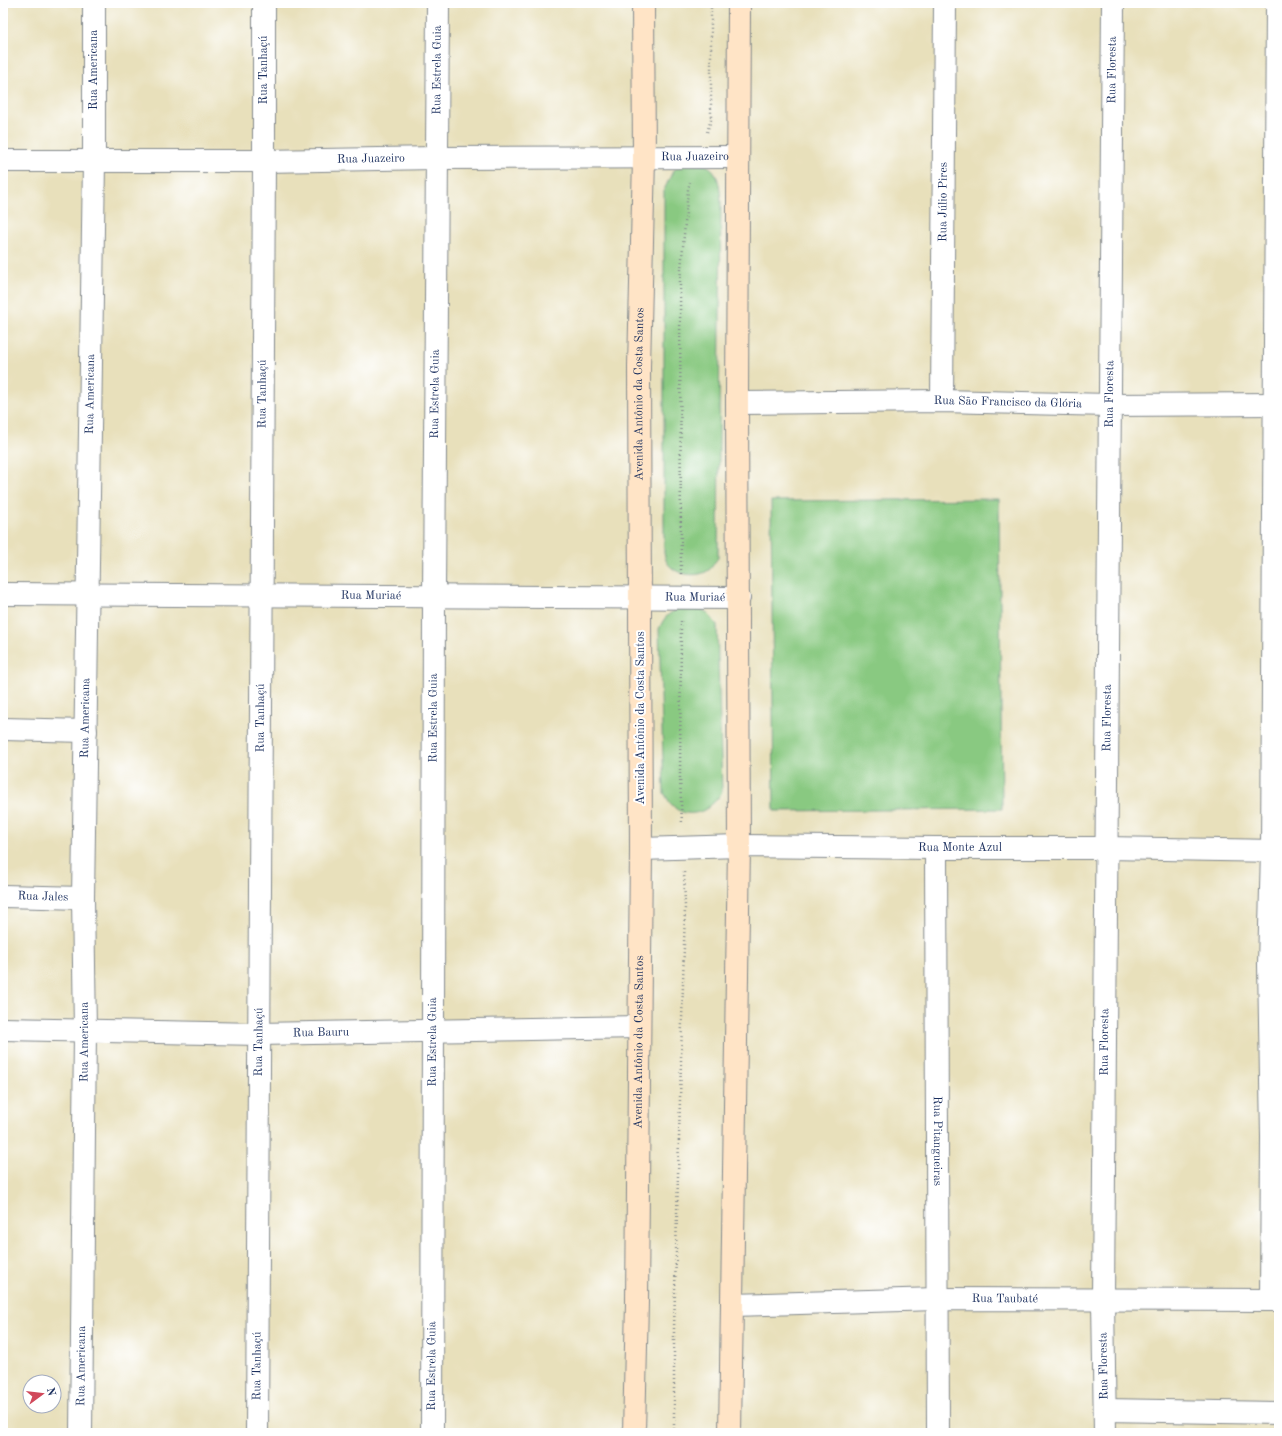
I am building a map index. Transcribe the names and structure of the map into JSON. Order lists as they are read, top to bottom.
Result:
{
  "streets": {
    "street": [
      "Rua Americana",
      "Rua Tanhaçú",
      "Rua Estrela Guia",
      "Rua Floresta",
      "Rua Juazeiro",
      "Rua Júlio Pires",
      "Avenida Antônio da Costa Santos",
      "Rua São Francisco da Glória",
      "Rua Muriaé",
      "Rua Monte Azul",
      "Rua Jales",
      "Rua Bauru",
      "Rua Pitangueiras",
      "Rua Taubaté"
    ]
  },
  "crossings": [
    ["Rua Americana", "Rua Juazeiro"],
    ["Rua Americana", "Rua Muriaé"],
    ["Rua Americana", "Rua Jales"],
    ["Rua Americana", "Rua Bauru"],
    ["Rua Tanhaçú", "Rua Juazeiro"],
    ["Rua Tanhaçú", "Rua Muriaé"],
    ["Rua Tanhaçú", "Rua Bauru"],
    ["Rua Estrela Guia", "Rua Juazeiro"],
    ["Rua Estrela Guia", "Rua Muriaé"],
    ["Rua Estrela Guia", "Rua Bauru"],
    ["Rua Floresta", "Rua São Francisco da Glória"],
    ["Rua Floresta", "Rua Monte Azul"],
    ["Rua Floresta", "Rua Taubaté"],
    ["Rua Juazeiro", "Avenida Antônio da Costa Santos"],
    ["Rua Júlio Pires", "Rua São Francisco da Glória"],
    ["Avenida Antônio da Costa Santos", "Rua Muriaé"],
    ["Avenida Antônio da Costa Santos", "Rua Monte Azul"],
    ["Avenida Antônio da Costa Santos", "Rua Bauru"],
    ["Rua Monte Azul", "Rua Pitangueiras"],
    ["Rua Pitangueiras", "Rua Taubaté"]
  ],
  "north": "right"
}
